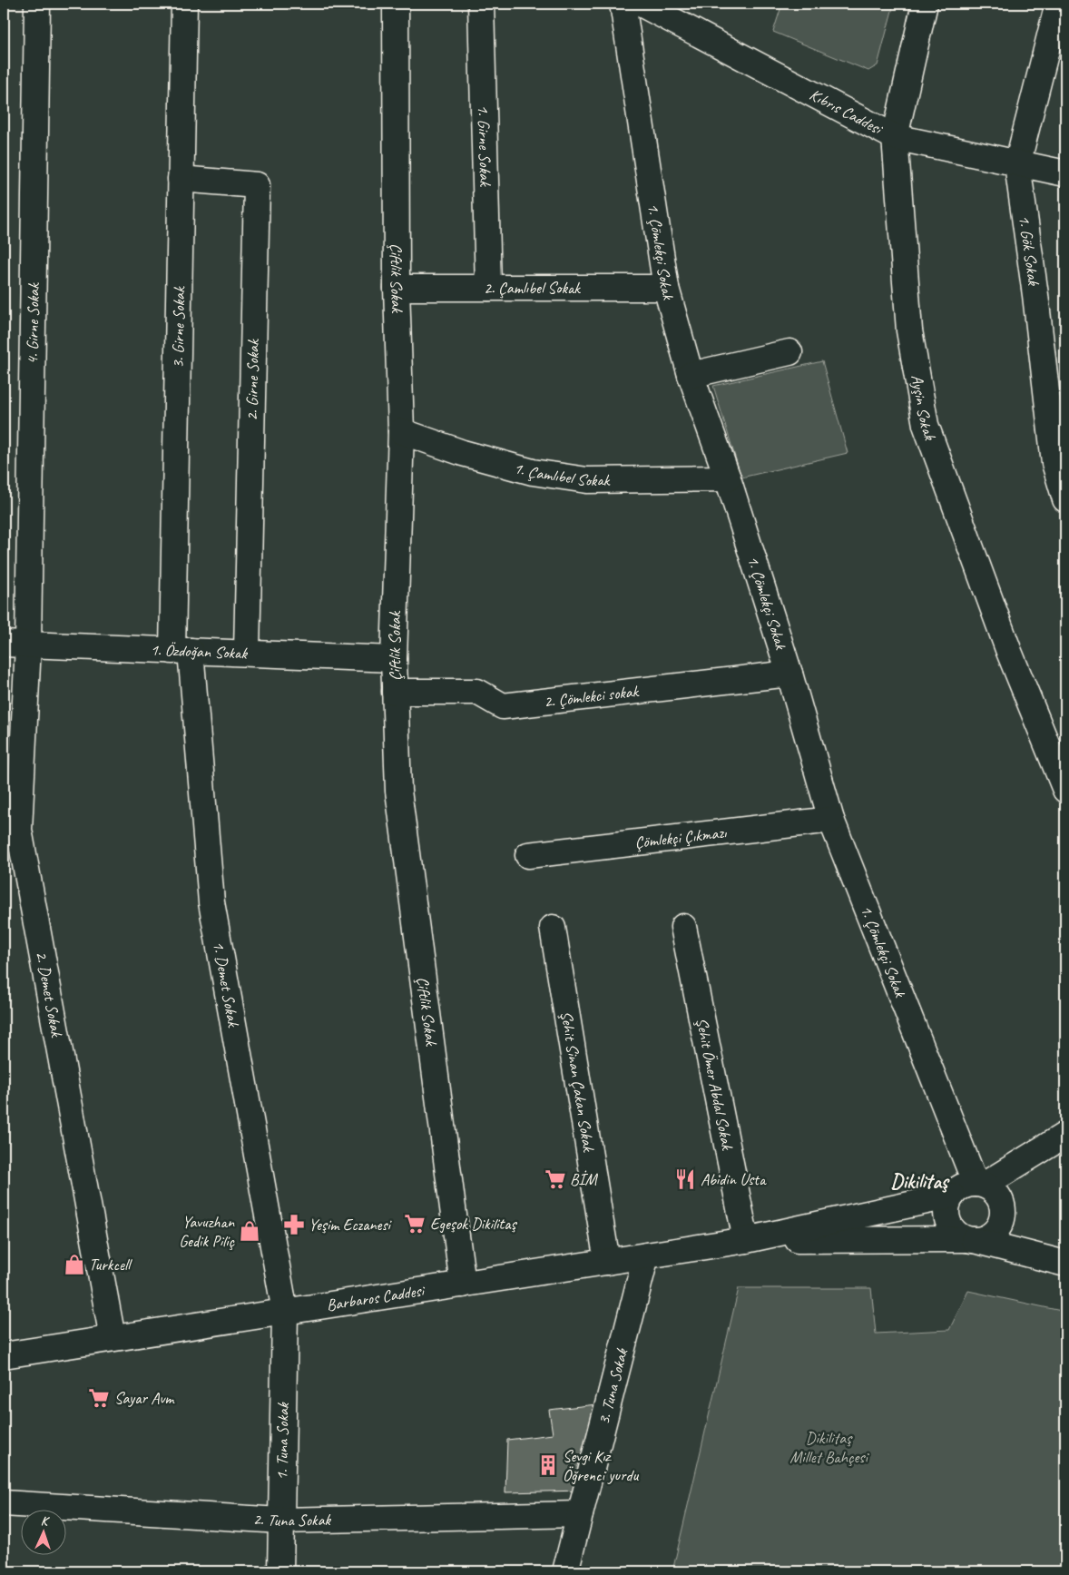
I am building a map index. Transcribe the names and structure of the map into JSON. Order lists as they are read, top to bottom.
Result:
{
  "streets": {
    "street": [
      "Kıbrıs Caddesi",
      "1. Girne Sokak",
      "1. Gök Sokak",
      "1. Çömlekçi Sokak",
      "Çiftlik Sokak",
      "2. Çamlıbel Sokak",
      "4. Girne Sokak",
      "3. Girne Sokak",
      "2. Girne Sokak",
      "Ayşin Sokak",
      "1. Çamlıbel Sokak",
      "1. Özdoğan Sokak",
      "2. Çömlekci sokak",
      "Çömlekçi Çıkmazı",
      "1. Demet Sokak",
      "2. Demet Sokak",
      "Şehit Sinan Çakan Sokak",
      "Şehit Ömer Abdal Sokak",
      "Barbaros Caddesi",
      "3. Tuna Sokak",
      "1. Tuna Sokak",
      "2. Tuna Sokak"
    ]
  },
  "crossings": [
    ["Kıbrıs Caddesi", "1. Gök Sokak"],
    ["Kıbrıs Caddesi", "Ayşin Sokak"],
    ["1. Girne Sokak", "2. Çamlıbel Sokak"],
    ["1. Çömlekçi Sokak", "2. Çamlıbel Sokak"],
    ["1. Çömlekçi Sokak", "1. Çamlıbel Sokak"],
    ["1. Çömlekçi Sokak", "2. Çömlekci sokak"],
    ["1. Çömlekçi Sokak", "Çömlekçi Çıkmazı"],
    ["Çiftlik Sokak", "2. Çamlıbel Sokak"],
    ["Çiftlik Sokak", "1. Çamlıbel Sokak"],
    ["Çiftlik Sokak", "1. Özdoğan Sokak"],
    ["Çiftlik Sokak", "2. Çömlekci sokak"],
    ["Çiftlik Sokak", "Barbaros Caddesi"],
    ["4. Girne Sokak", "1. Özdoğan Sokak"],
    ["4. Girne Sokak", "2. Demet Sokak"],
    ["3. Girne Sokak", "2. Girne Sokak"],
    ["3. Girne Sokak", "1. Özdoğan Sokak"],
    ["3. Girne Sokak", "1. Demet Sokak"],
    ["2. Girne Sokak", "1. Özdoğan Sokak"],
    ["1. Özdoğan Sokak", "1. Demet Sokak"],
    ["1. Özdoğan Sokak", "2. Demet Sokak"],
    ["1. Demet Sokak", "Barbaros Caddesi"],
    ["1. Demet Sokak", "1. Tuna Sokak"],
    ["2. Demet Sokak", "Barbaros Caddesi"],
    ["Şehit Sinan Çakan Sokak", "Barbaros Caddesi"],
    ["Şehit Ömer Abdal Sokak", "Barbaros Caddesi"],
    ["Barbaros Caddesi", "3. Tuna Sokak"],
    ["Barbaros Caddesi", "1. Tuna Sokak"],
    ["3. Tuna Sokak", "2. Tuna Sokak"],
    ["1. Tuna Sokak", "2. Tuna Sokak"]
  ],
  "districts": ["Dikilitaş"],
  "parks": ["Dikilitaş Millet Bahçesi"],
  "places": {
    "supermarket": ["BİM", "Egeşok Dikilitaş", "Sayar Avm"],
    "restaurant": ["Abidin Usta"],
    "pharmacy": ["Yeşim Eczanesi"],
    "shop": ["Yavuzhan Gedik Piliç", "Turkcell"],
    "building": ["Sevgi Kız Öğrenci yurdu"]
  },
  "north": "top"
}
